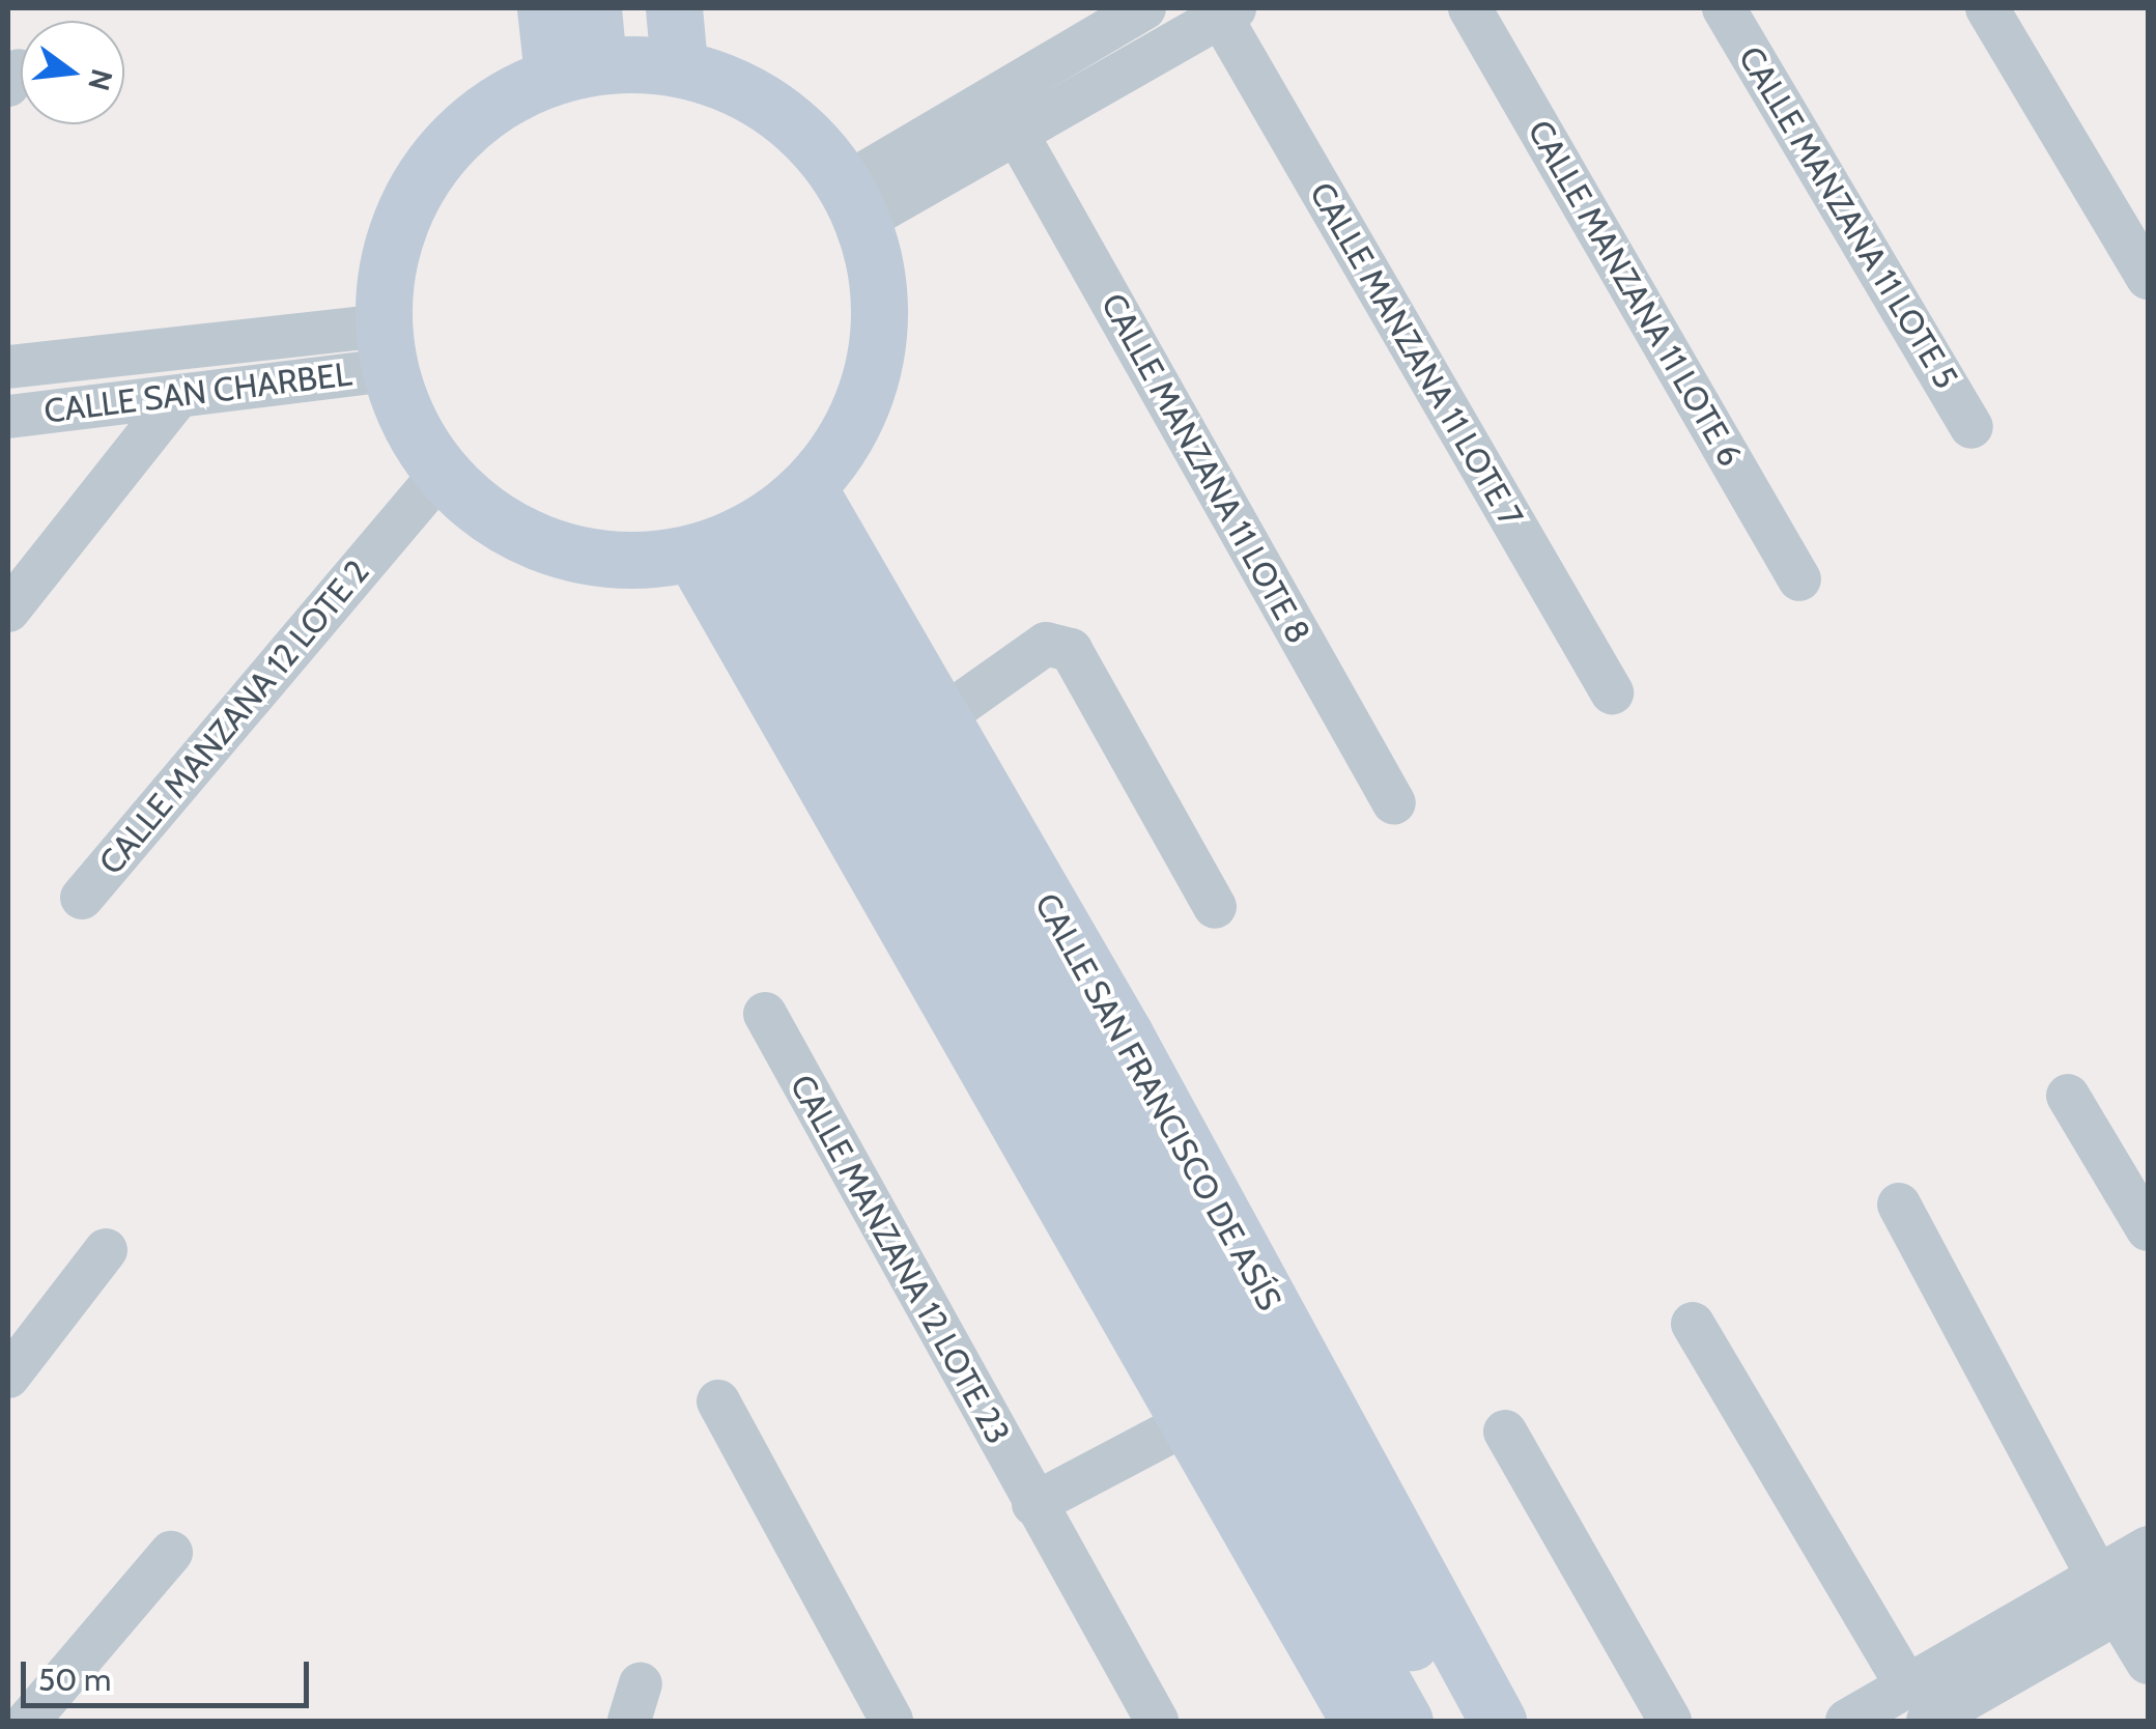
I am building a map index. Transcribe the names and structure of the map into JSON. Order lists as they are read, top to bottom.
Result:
{
  "streets": {
    "main road": ["CALLE SAN FRANCISCO DE ASÍS"],
    "street": [
      "CALLE MANZANA 11 LOTE 5",
      "CALLE MANZANA 11 LOTE 6",
      "CALLE MANZANA 11 LOTE 7",
      "CALLE SAN CHARBEL",
      "CALLE MANZANA 11 LOTE 8",
      "CALLE MANZANA 12 LOTE 2",
      "CALLE MANZANA 12 LOTE 23"
    ]
  },
  "scale_bar": "50 m",
  "north": "right"
}
